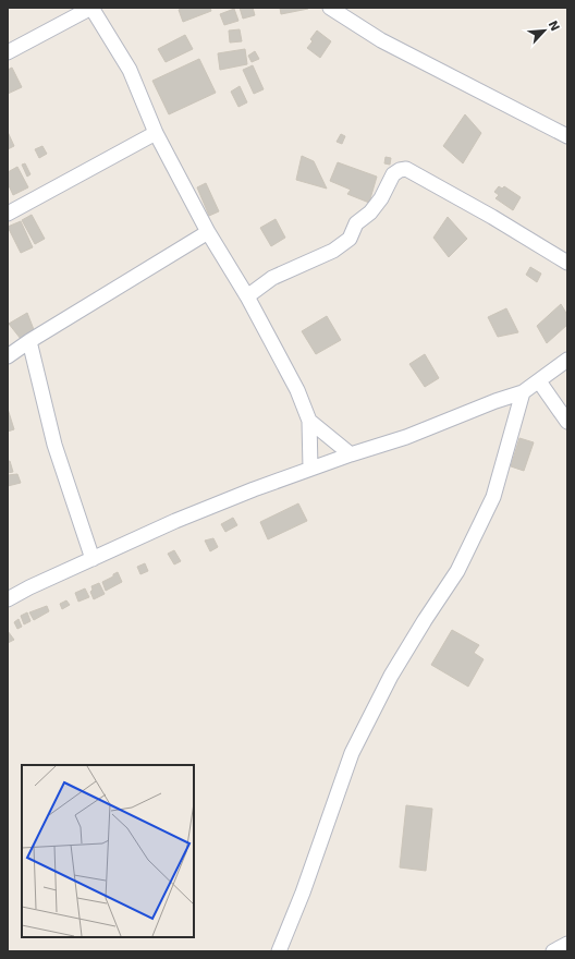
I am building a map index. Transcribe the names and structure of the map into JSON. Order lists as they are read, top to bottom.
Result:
{
  "north": "top right"
}
